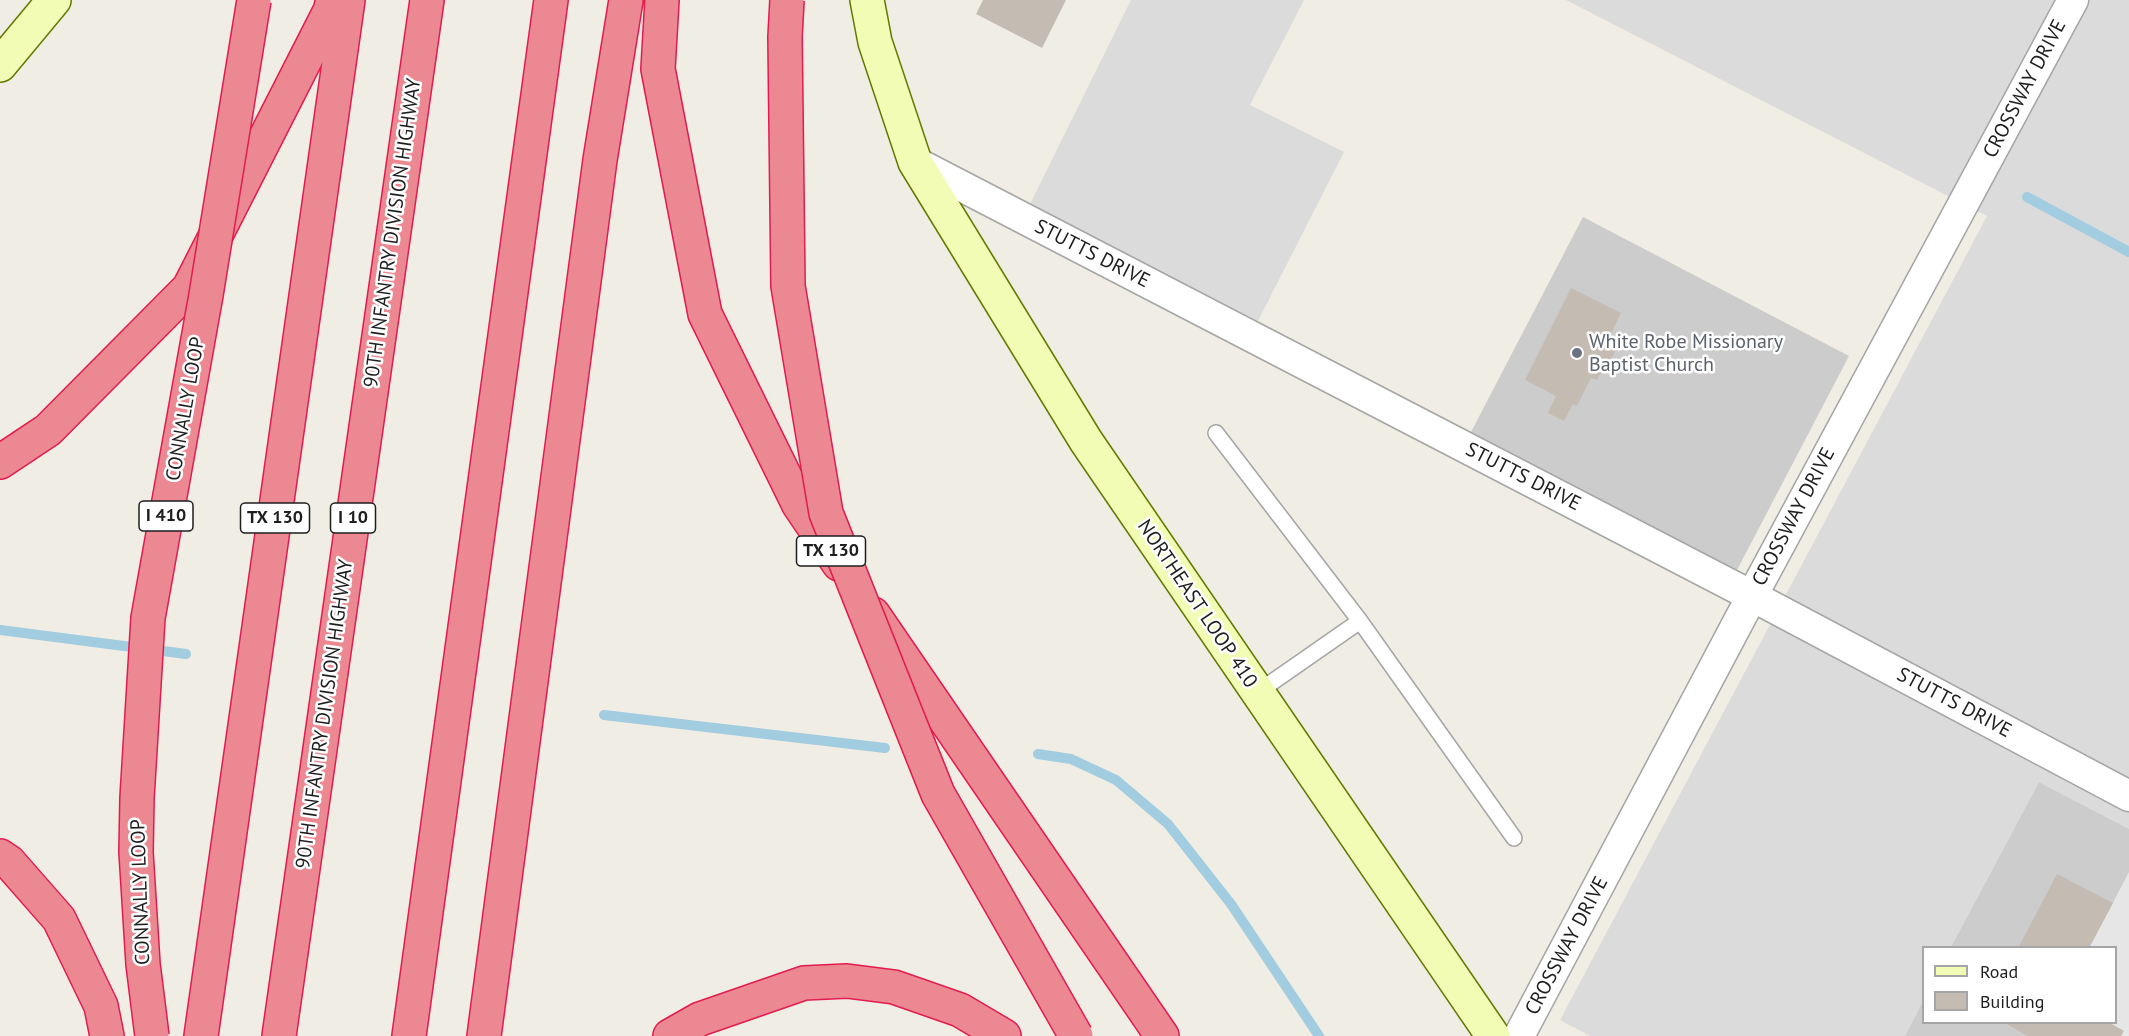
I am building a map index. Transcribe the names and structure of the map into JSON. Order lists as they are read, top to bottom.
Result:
{
  "streets": {
    "highway": [
      "90TH INFANTRY DIVISION HIGHWAY",
      "CONNALLY LOOP",
      "I 410",
      "TX 130",
      "I 10"
    ],
    "main road": ["NORTHEAST LOOP 410"],
    "street": ["CROSSWAY DRIVE", "STUTTS DRIVE"]
  },
  "crossings": [
    ["CROSSWAY DRIVE", "STUTTS DRIVE"],
    ["STUTTS DRIVE", "NORTHEAST LOOP 410"]
  ],
  "places": ["White Robe Missionary Baptist Church"],
  "legend": ["Road", "Building"]
}
